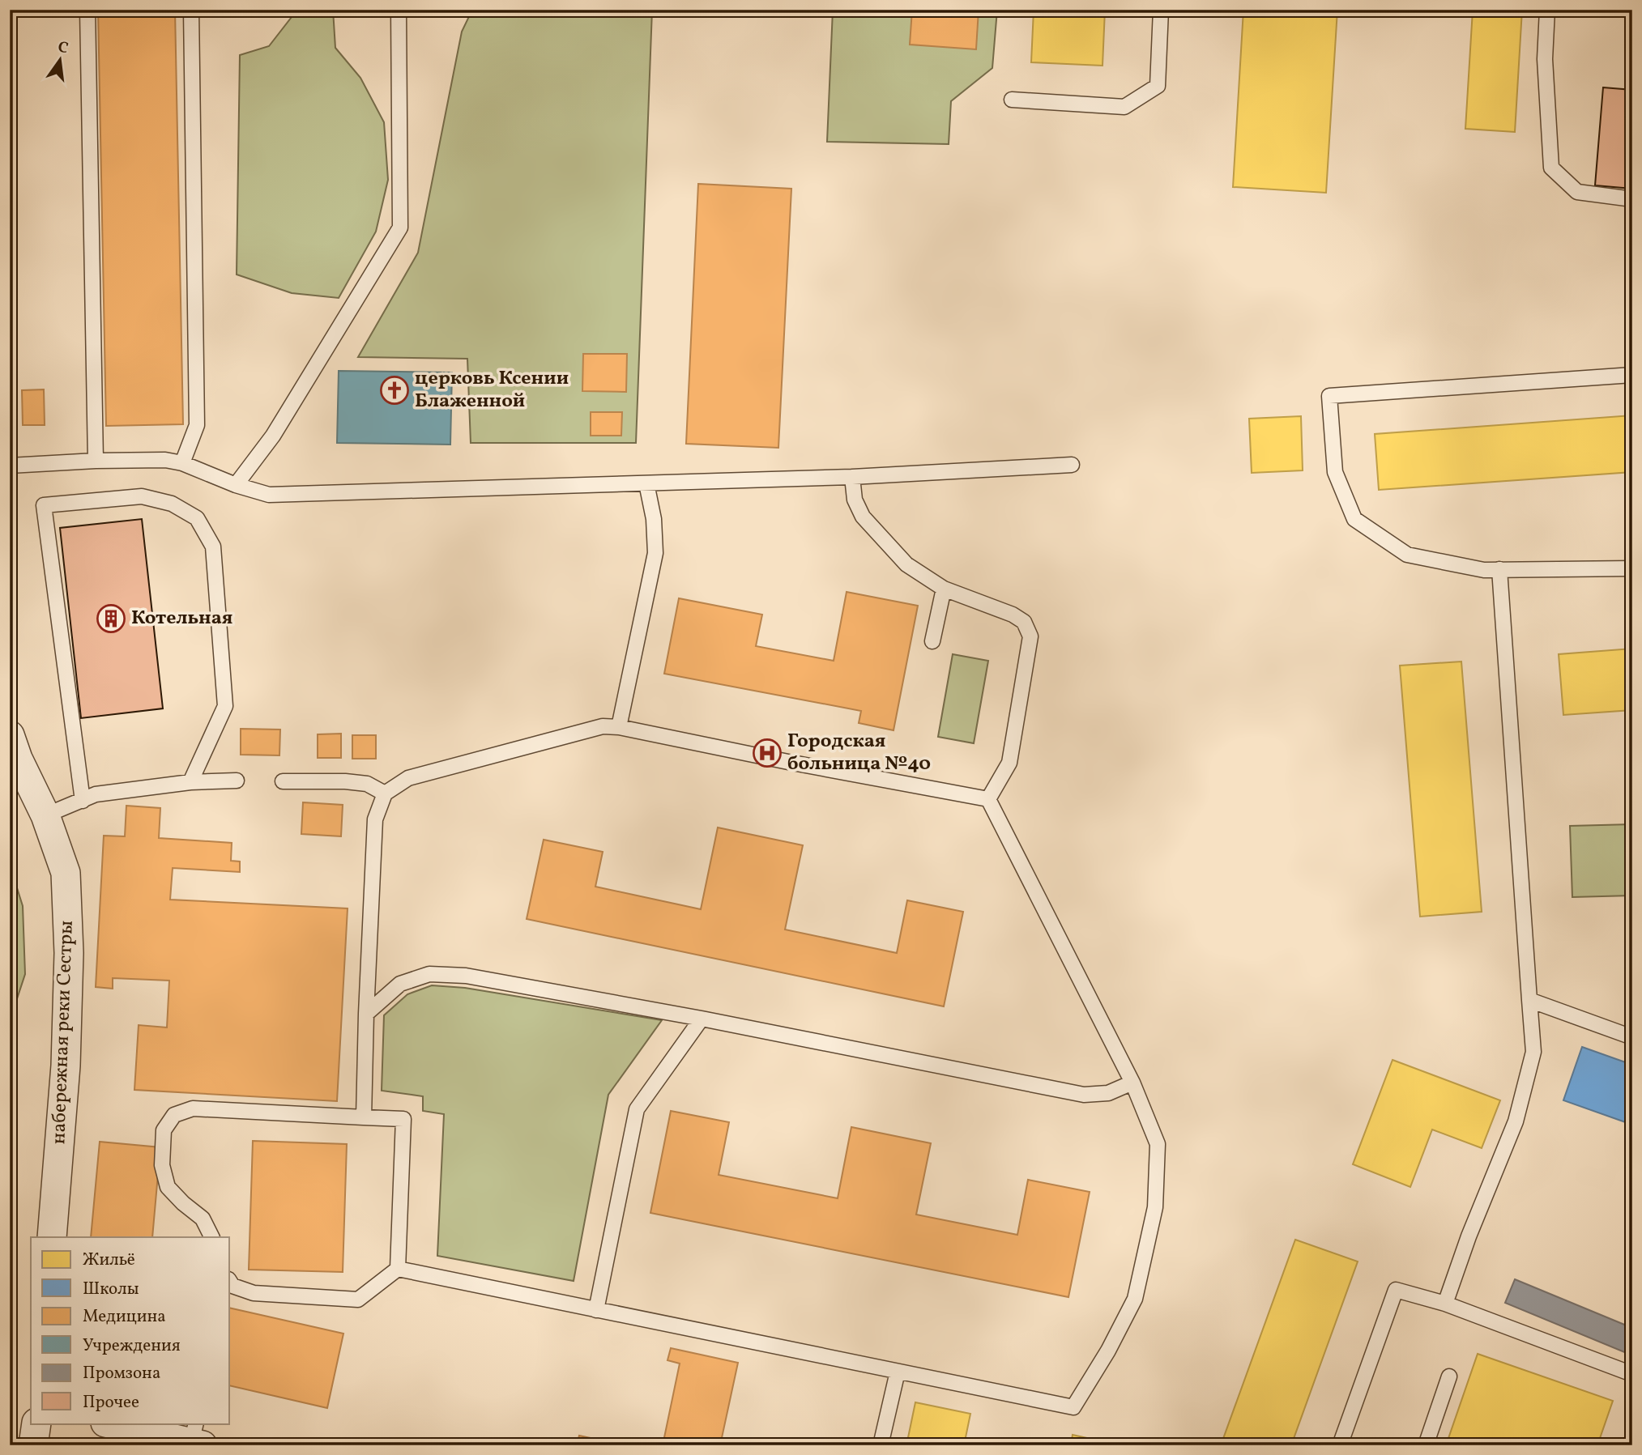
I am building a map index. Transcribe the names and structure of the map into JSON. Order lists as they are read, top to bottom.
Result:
{
  "streets": {
    "street": ["набережная реки Сестры"]
  },
  "places": {
    "church": ["церковь Ксении Блаженной"],
    "building": ["Котельная"],
    "hospital": ["Городская больница №40"]
  },
  "legend": [
    "Жильё",
    "Школы",
    "Медицина",
    "Учреждения",
    "Промзона",
    "Прочее"
  ],
  "north": "top"
}
